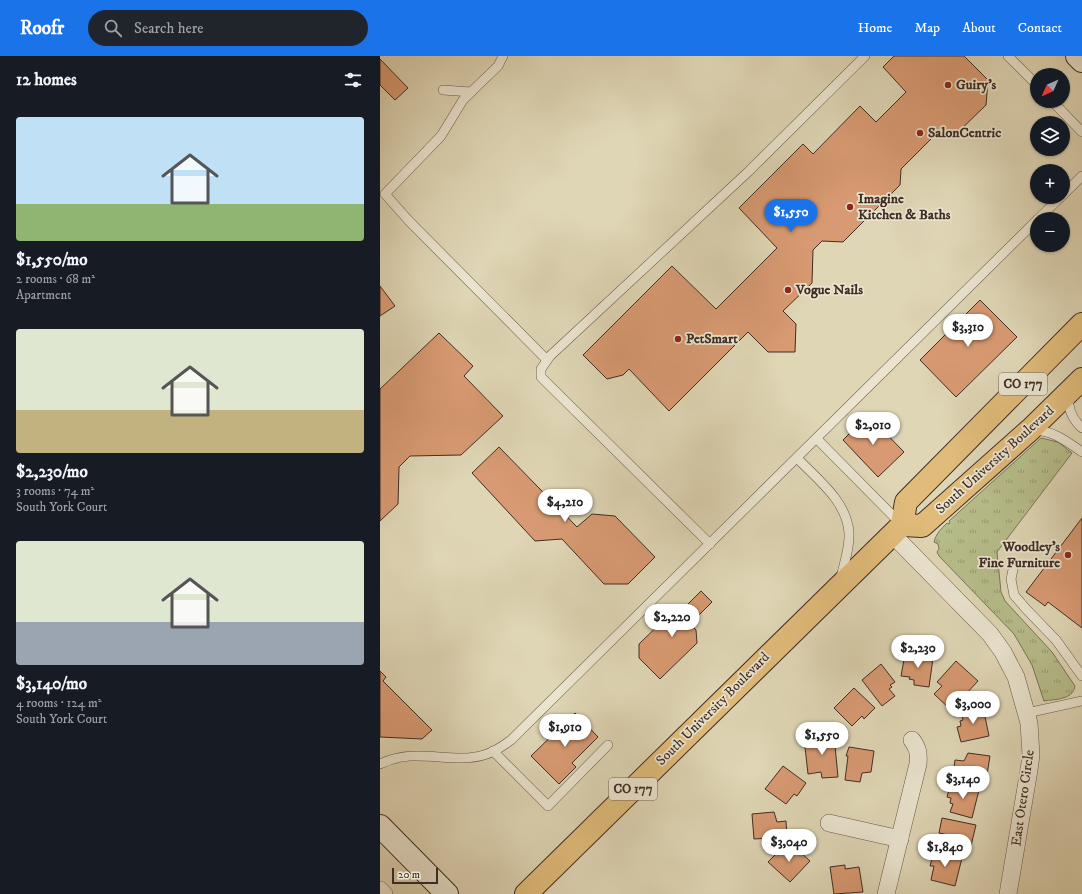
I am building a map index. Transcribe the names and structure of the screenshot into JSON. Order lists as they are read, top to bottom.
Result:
{
  "streets": {
    "main road": ["CO 177", "South University Boulevard"],
    "street": ["East Otero Circle"]
  },
  "crossings": [
    ["South University Boulevard", "East Otero Circle"]
  ],
  "places": [
    "Guiry's",
    "SalonCentric",
    "Imagine Kitchen & Baths",
    "Vogue Nails",
    "PetSmart",
    "Woodley's Fine Furniture"
  ],
  "scale_bar": "20 m",
  "north": "bottom left",
  "page": {
    "header": "Roofr",
    "search": "Search here",
    "nav": [
      "Home",
      "Map",
      "About",
      "Contact"
    ],
    "heading": "12 homes",
    "map_buttons": ["+", "−"],
    "list": [
      {
        "name": "$1,550/mo",
        "note": "2 rooms · 68 m² · Apartment"
      },
      {
        "name": "$2,230/mo",
        "note": "3 rooms · 74 m² · South York Court"
      },
      {
        "name": "$3,140/mo",
        "note": "4 rooms · 124 m² · South York Court"
      }
    ],
    "price": [
      "$1,550",
      "$3,310",
      "$2,010",
      "$4,210",
      "$2,220",
      "$2,230",
      "$3,000",
      "$1,910",
      "$1,550",
      "$3,140",
      "$3,040",
      "$1,840"
    ],
    "scale": "20 m"
  }
}
